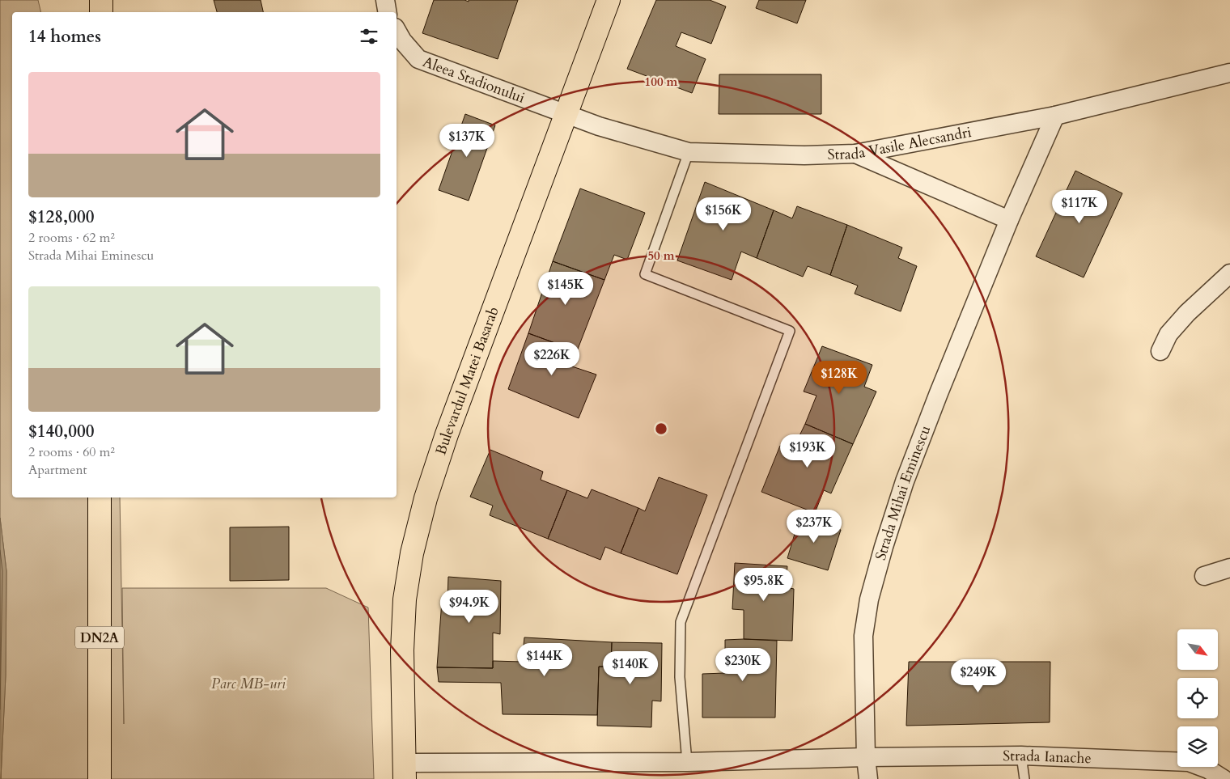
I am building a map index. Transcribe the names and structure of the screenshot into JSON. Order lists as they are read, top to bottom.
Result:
{
  "streets": {
    "main road": ["Bulevardul Matei Basarab", "DN2A"],
    "street": [
      "Aleea Stadionului",
      "Strada Vasile Alecsandri",
      "Strada Mihai Eminescu",
      "Strada Ianache"
    ]
  },
  "crossings": [
    ["Aleea Stadionului", "Strada Vasile Alecsandri"],
    ["Aleea Stadionului", "Bulevardul Matei Basarab"],
    ["Strada Vasile Alecsandri", "Bulevardul Matei Basarab"],
    ["Strada Vasile Alecsandri", "Strada Mihai Eminescu"],
    ["Bulevardul Matei Basarab", "Strada Ianache"],
    ["Strada Mihai Eminescu", "Strada Ianache"]
  ],
  "parks": ["Parc MB-uri"],
  "north": "bottom right",
  "page": {
    "heading": "14 homes",
    "list": [
      {
        "name": "$128,000",
        "note": "2 rooms · 62 m² · Strada Mihai Eminescu"
      },
      {
        "name": "$140,000",
        "note": "2 rooms · 60 m² · Apartment"
      }
    ],
    "price": [
      "$137K",
      "$117K",
      "$156K",
      "$145K",
      "$226K",
      "$128K",
      "$193K",
      "$237K",
      "$95.8K",
      "$94.9K",
      "$144K",
      "$230K",
      "$140K",
      "$249K"
    ]
  },
  "rings": ["100 m", "50 m"]
}
